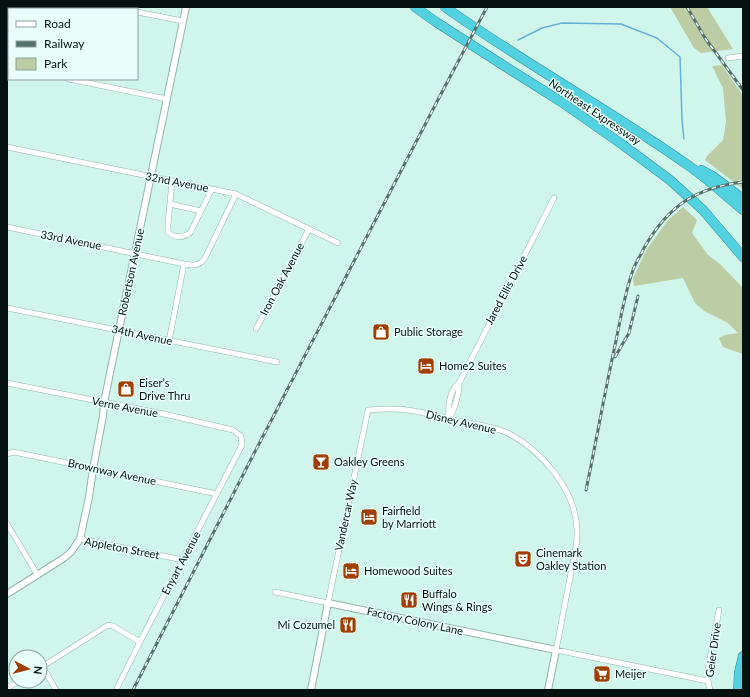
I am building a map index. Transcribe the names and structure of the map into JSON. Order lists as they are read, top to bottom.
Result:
{
  "streets": {
    "highway": ["Northeast Expressway"],
    "street": [
      "32nd Avenue",
      "33rd Avenue",
      "Robertson Avenue",
      "Iron Oak Avenue",
      "Jared Ellis Drive",
      "34th Avenue",
      "Verne Avenue",
      "Disney Avenue",
      "Brownway Avenue",
      "Vandercar Way",
      "Appleton Street",
      "Enyart Avenue",
      "Factory Colony Lane",
      "Geier Drive"
    ]
  },
  "crossings": [
    ["32nd Avenue", "Robertson Avenue"],
    ["32nd Avenue", "Iron Oak Avenue"],
    ["33rd Avenue", "Robertson Avenue"],
    ["Robertson Avenue", "34th Avenue"],
    ["Robertson Avenue", "Verne Avenue"],
    ["Robertson Avenue", "Brownway Avenue"],
    ["Robertson Avenue", "Appleton Street"],
    ["Jared Ellis Drive", "Disney Avenue"],
    ["Verne Avenue", "Enyart Avenue"],
    ["Disney Avenue", "Vandercar Way"],
    ["Disney Avenue", "Factory Colony Lane"],
    ["Brownway Avenue", "Enyart Avenue"],
    ["Vandercar Way", "Factory Colony Lane"],
    ["Appleton Street", "Enyart Avenue"]
  ],
  "places": {
    "shop": ["Public Storage", "Eiser’s Drive Thru"],
    "hotel": ["Home2 Suites", "Fairfield by Marriott", "Homewood Suites"],
    "bar": ["Oakley Greens"],
    "theatre": ["Cinemark Oakley Station"],
    "restaurant": ["Buffalo Wings & Rings", "Mi Cozumel"],
    "supermarket": ["Meijer"]
  },
  "legend": ["Road", "Railway", "Park"],
  "north": "right"
}
